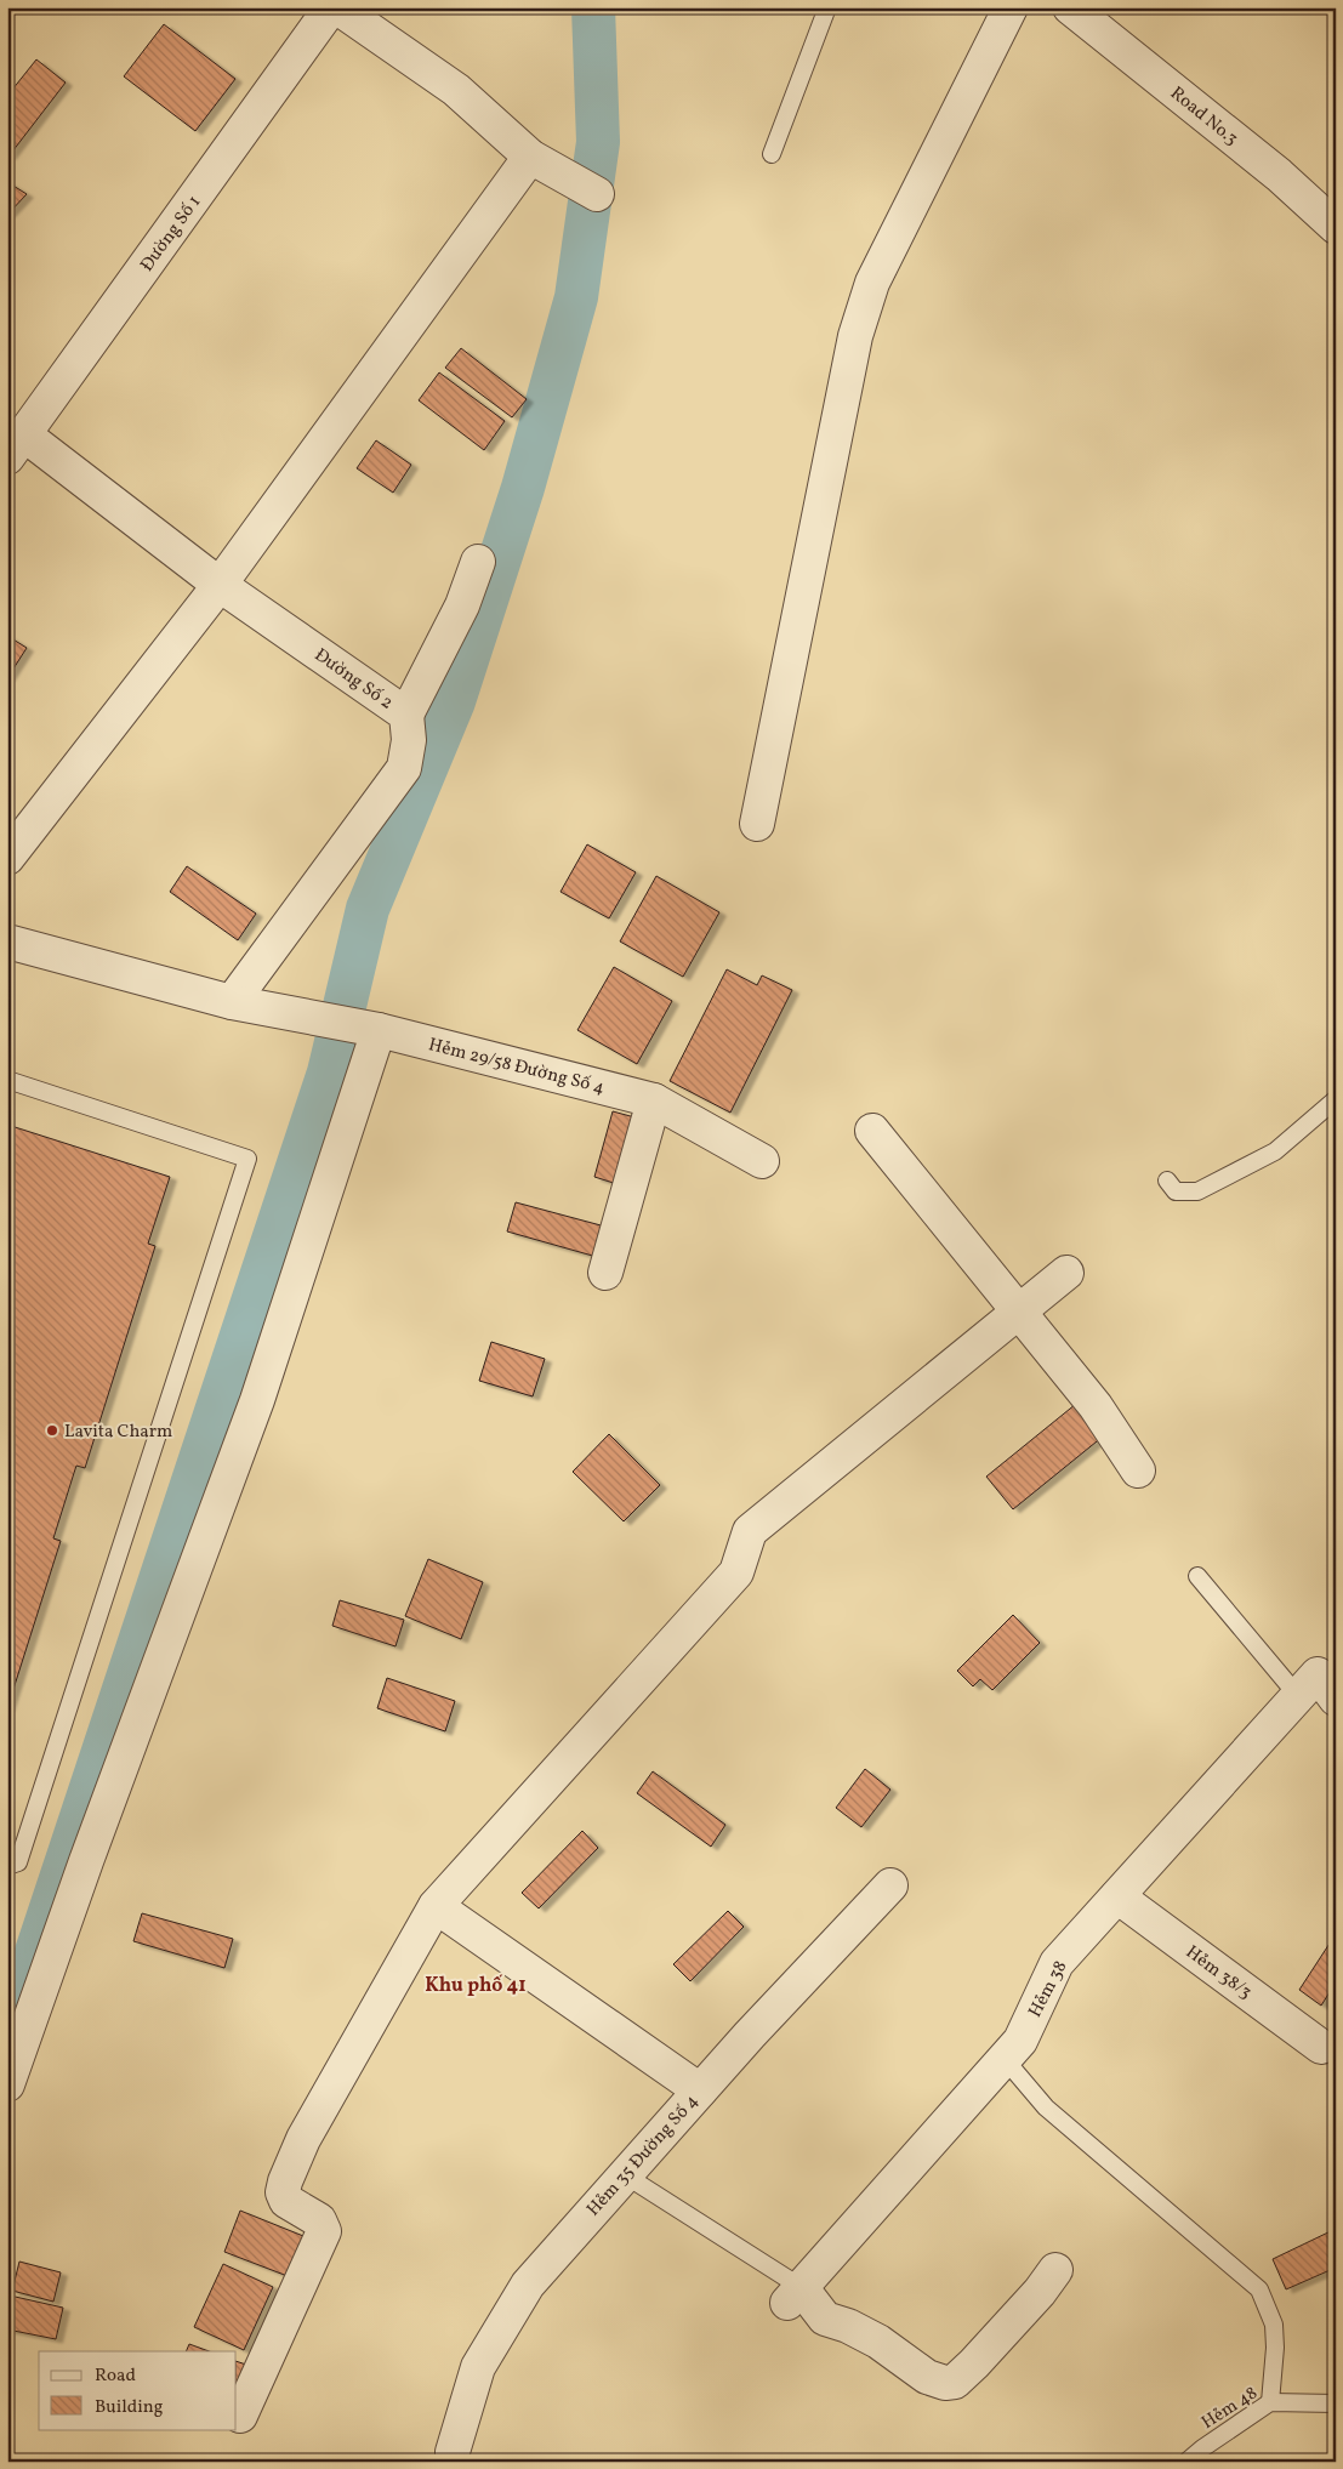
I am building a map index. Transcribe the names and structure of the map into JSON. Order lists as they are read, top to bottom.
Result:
{
  "streets": {
    "street": [
      "Road No.3",
      "Đường Số 1",
      "Đường Số 2",
      "Hẻm 29/58 Đường Số 4",
      "Hẻm 38/3",
      "Hẻm 38",
      "Hẻm 35 Đường Số 4"
    ],
    "lane": ["Hẻm 48"]
  },
  "crossings": [
    ["Đường Số 1", "Đường Số 2"],
    ["Đường Số 2", "Hẻm 29/58 Đường Số 4"],
    ["Hẻm 38/3", "Hẻm 38"]
  ],
  "districts": ["Khu phố 41"],
  "places": ["Lavita Charm"],
  "legend": ["Road", "Building"]
}
